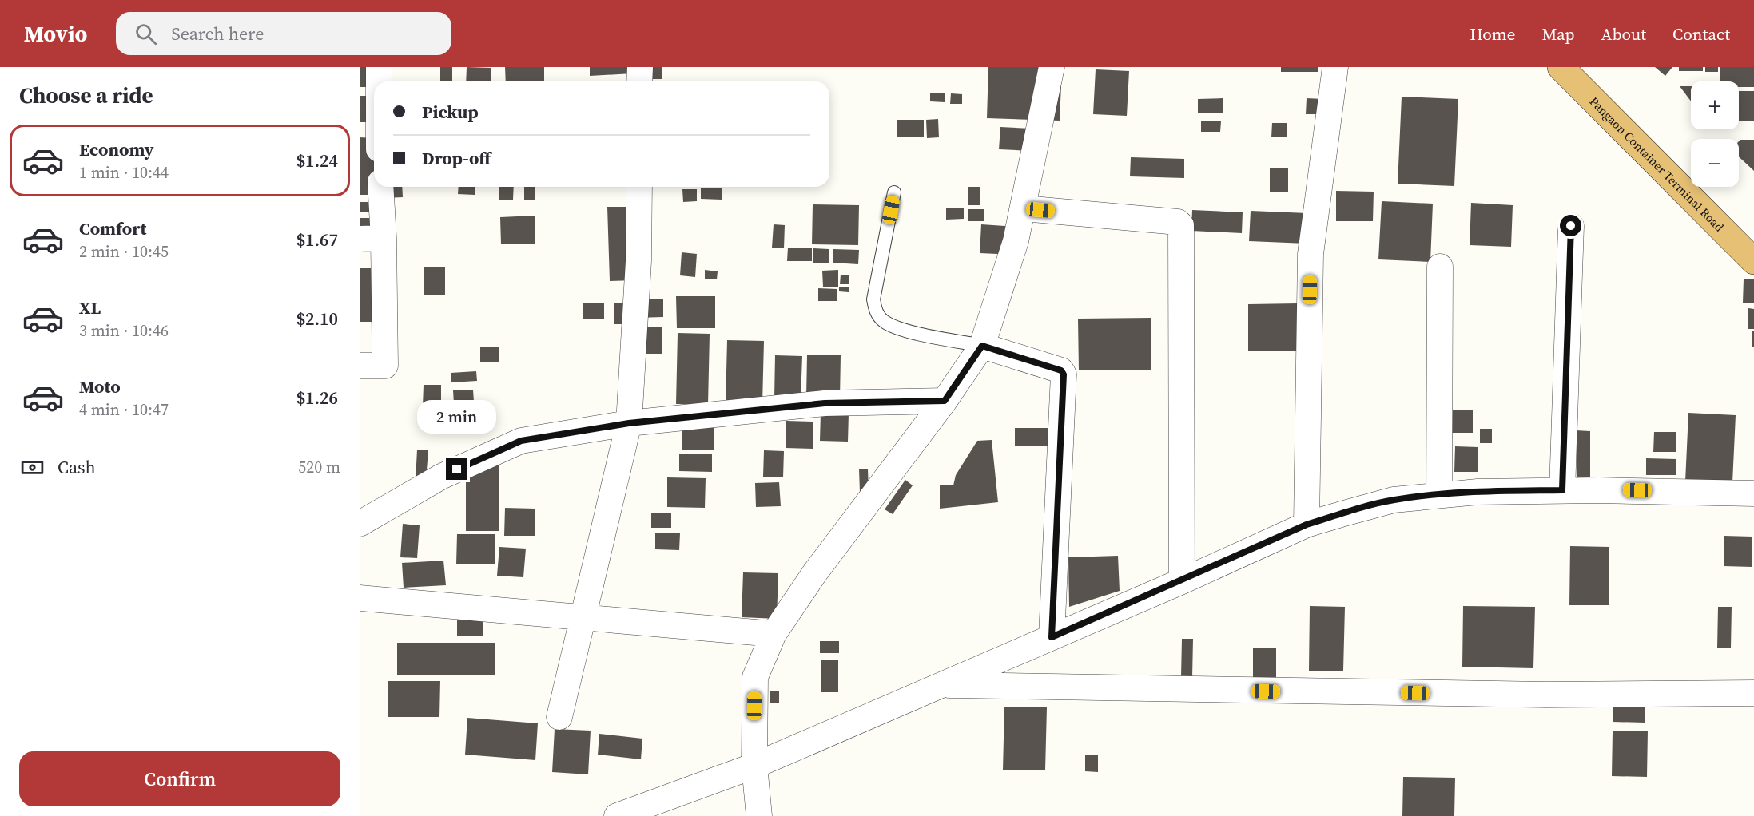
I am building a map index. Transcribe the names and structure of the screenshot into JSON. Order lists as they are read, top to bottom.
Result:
{
  "streets": {
    "highway": ["Pangaon Container Terminal Road"]
  },
  "page": {
    "header": "Movio",
    "search": "Search here",
    "nav": [
      "Home",
      "Map",
      "About",
      "Contact"
    ],
    "heading": "Choose a ride",
    "map_buttons": ["+", "−"],
    "banner": ["Pickup", "Drop-off"],
    "list": [
      {
        "name": "Economy",
        "note": "1 min · 10:44",
        "value": "$1.24"
      },
      {
        "name": "Comfort",
        "note": "2 min · 10:45",
        "value": "$1.67"
      },
      {
        "name": "XL",
        "note": "3 min · 10:46",
        "value": "$2.10"
      },
      {
        "name": "Moto",
        "note": "4 min · 10:47",
        "value": "$1.26"
      }
    ],
    "bubble": "2 min",
    "pay": ["Cash", "520 m"],
    "buttons": "Confirm"
  }
}
